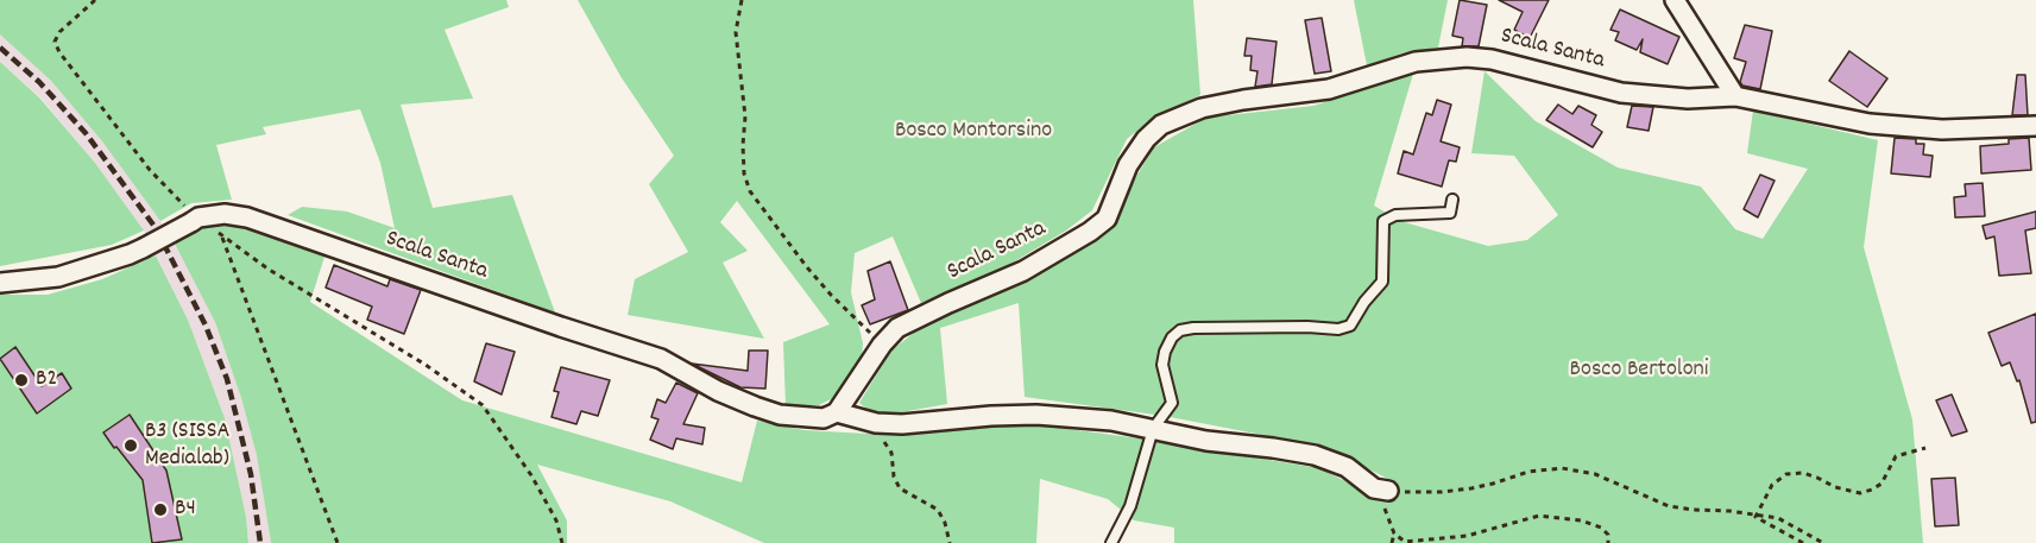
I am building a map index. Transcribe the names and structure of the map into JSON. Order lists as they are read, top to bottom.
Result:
{
  "streets": {
    "street": ["Scala Santa"]
  },
  "parks": ["Bosco Montorsino", "Bosco Bertoloni"],
  "places": ["B2", "B3 (SISSA Medialab)", "B4"]
}
